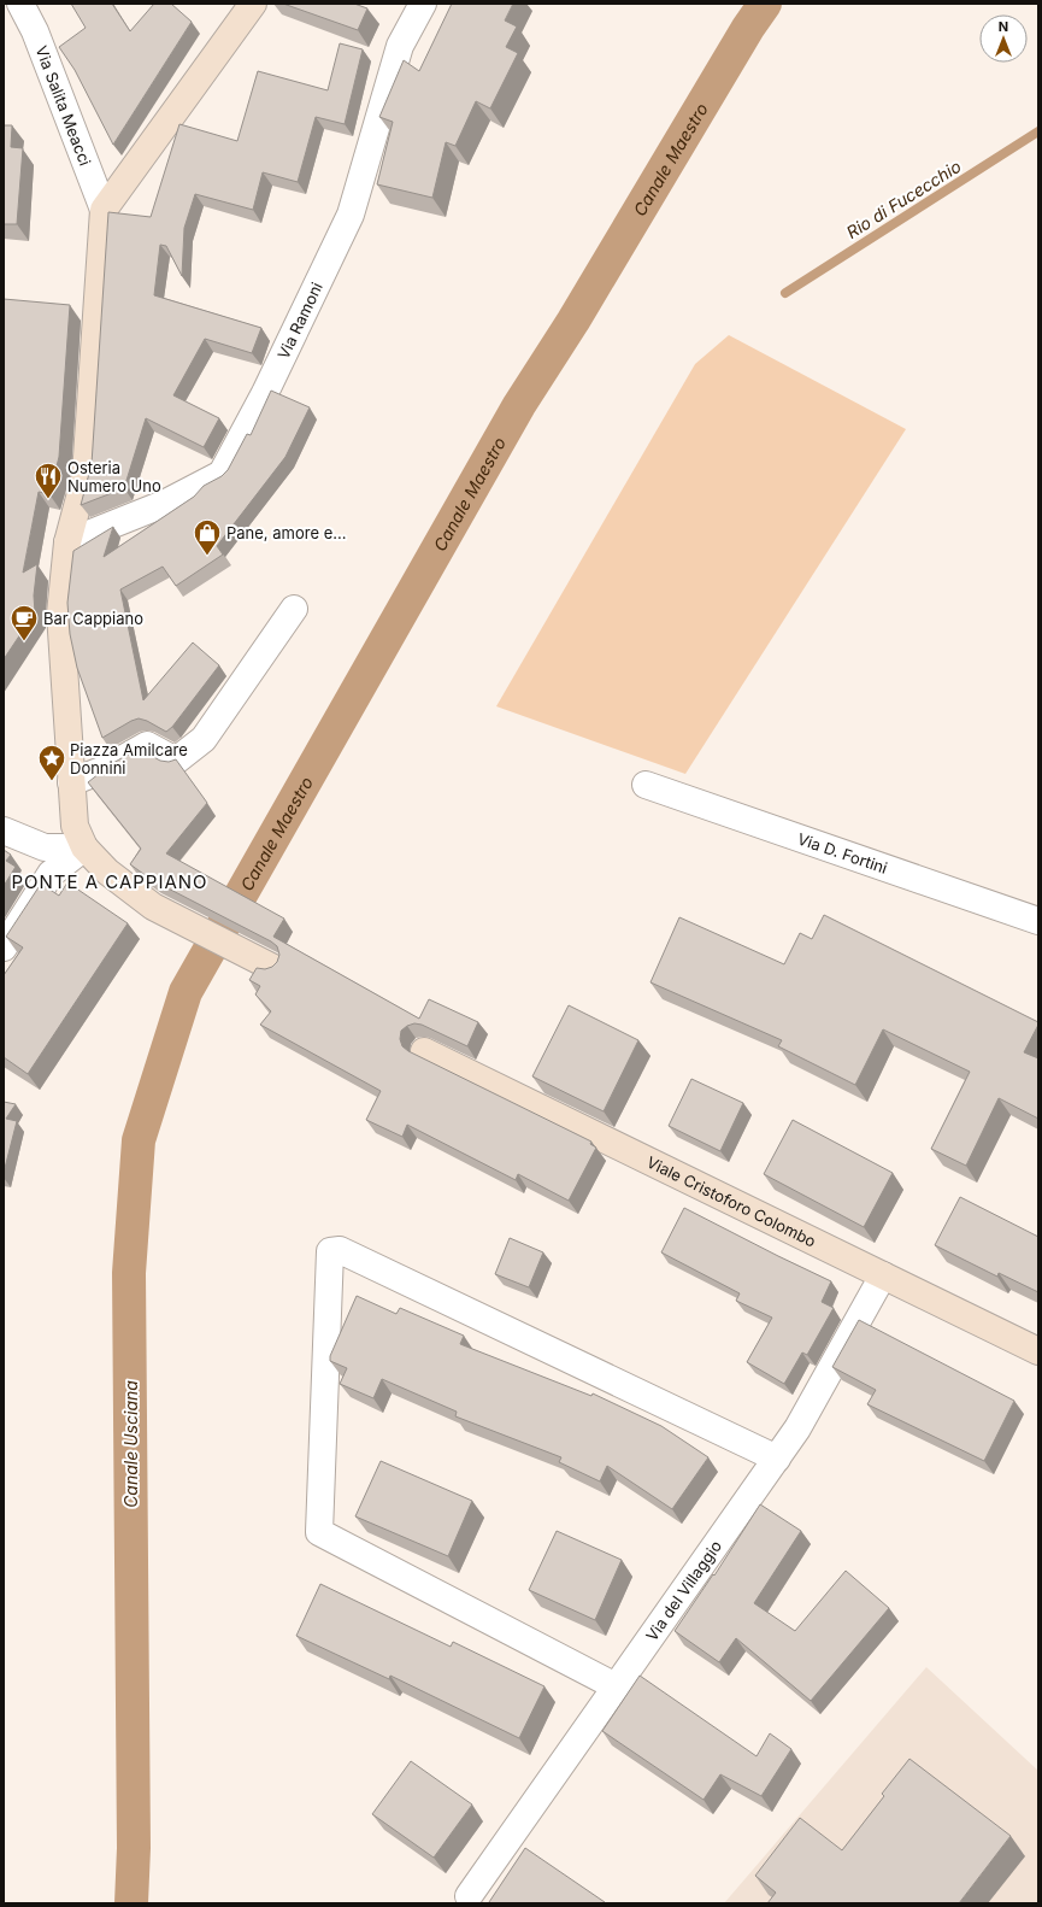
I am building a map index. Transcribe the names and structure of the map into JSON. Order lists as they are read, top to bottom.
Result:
{
  "streets": {
    "street": [
      "Via Salita Meacci",
      "Via Ramoni",
      "Via D. Fortini",
      "Viale Cristoforo Colombo",
      "Via del Villaggio"
    ]
  },
  "crossings": [
    ["Viale Cristoforo Colombo", "Via del Villaggio"]
  ],
  "districts": ["PONTE A CAPPIANO"],
  "water": ["Canale Maestro", "Rio di Fucecchio", "Canale Usciana"],
  "places": {
    "restaurant": ["Osteria Numero Uno"],
    "shop": ["Pane, amore e..."],
    "cafe": ["Bar Cappiano"],
    "place": ["Piazza Amilcare Donnini"]
  },
  "north": "top"
}
